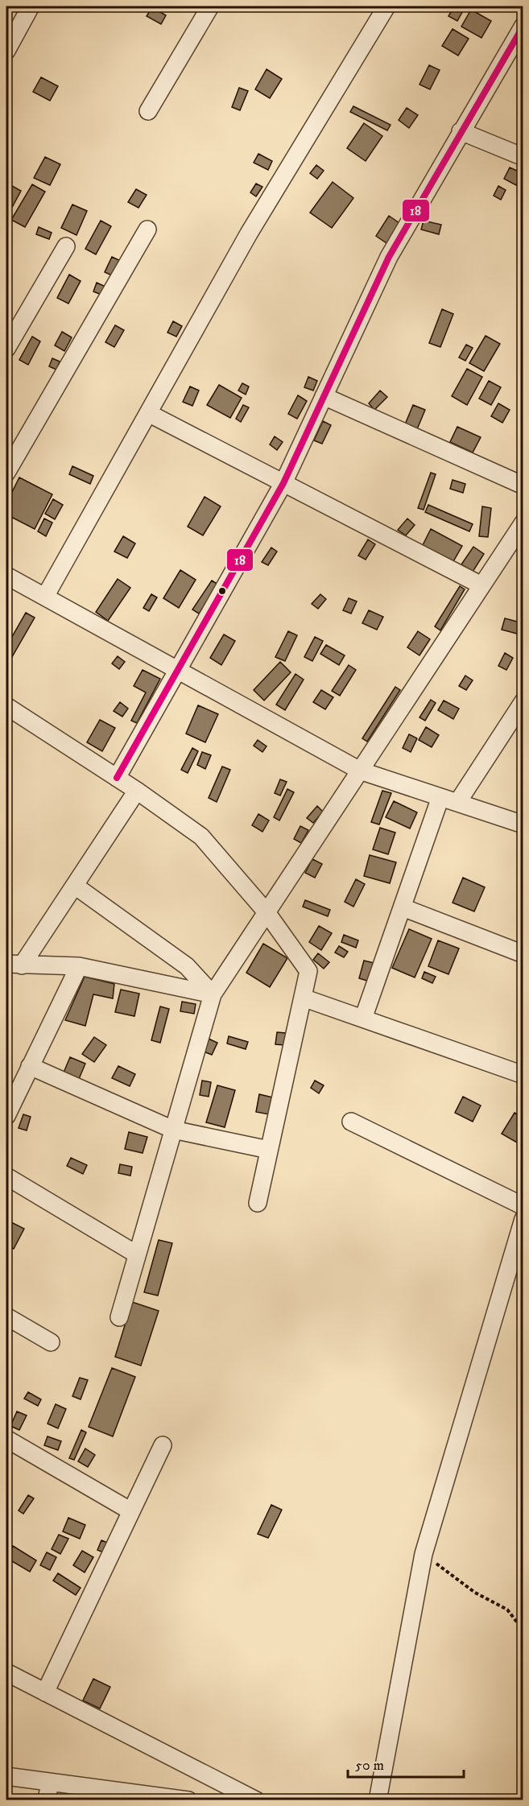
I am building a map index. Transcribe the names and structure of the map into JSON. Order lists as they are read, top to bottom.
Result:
{
  "lines": ["transit line 18"],
  "scale_bar": "50 m"
}
